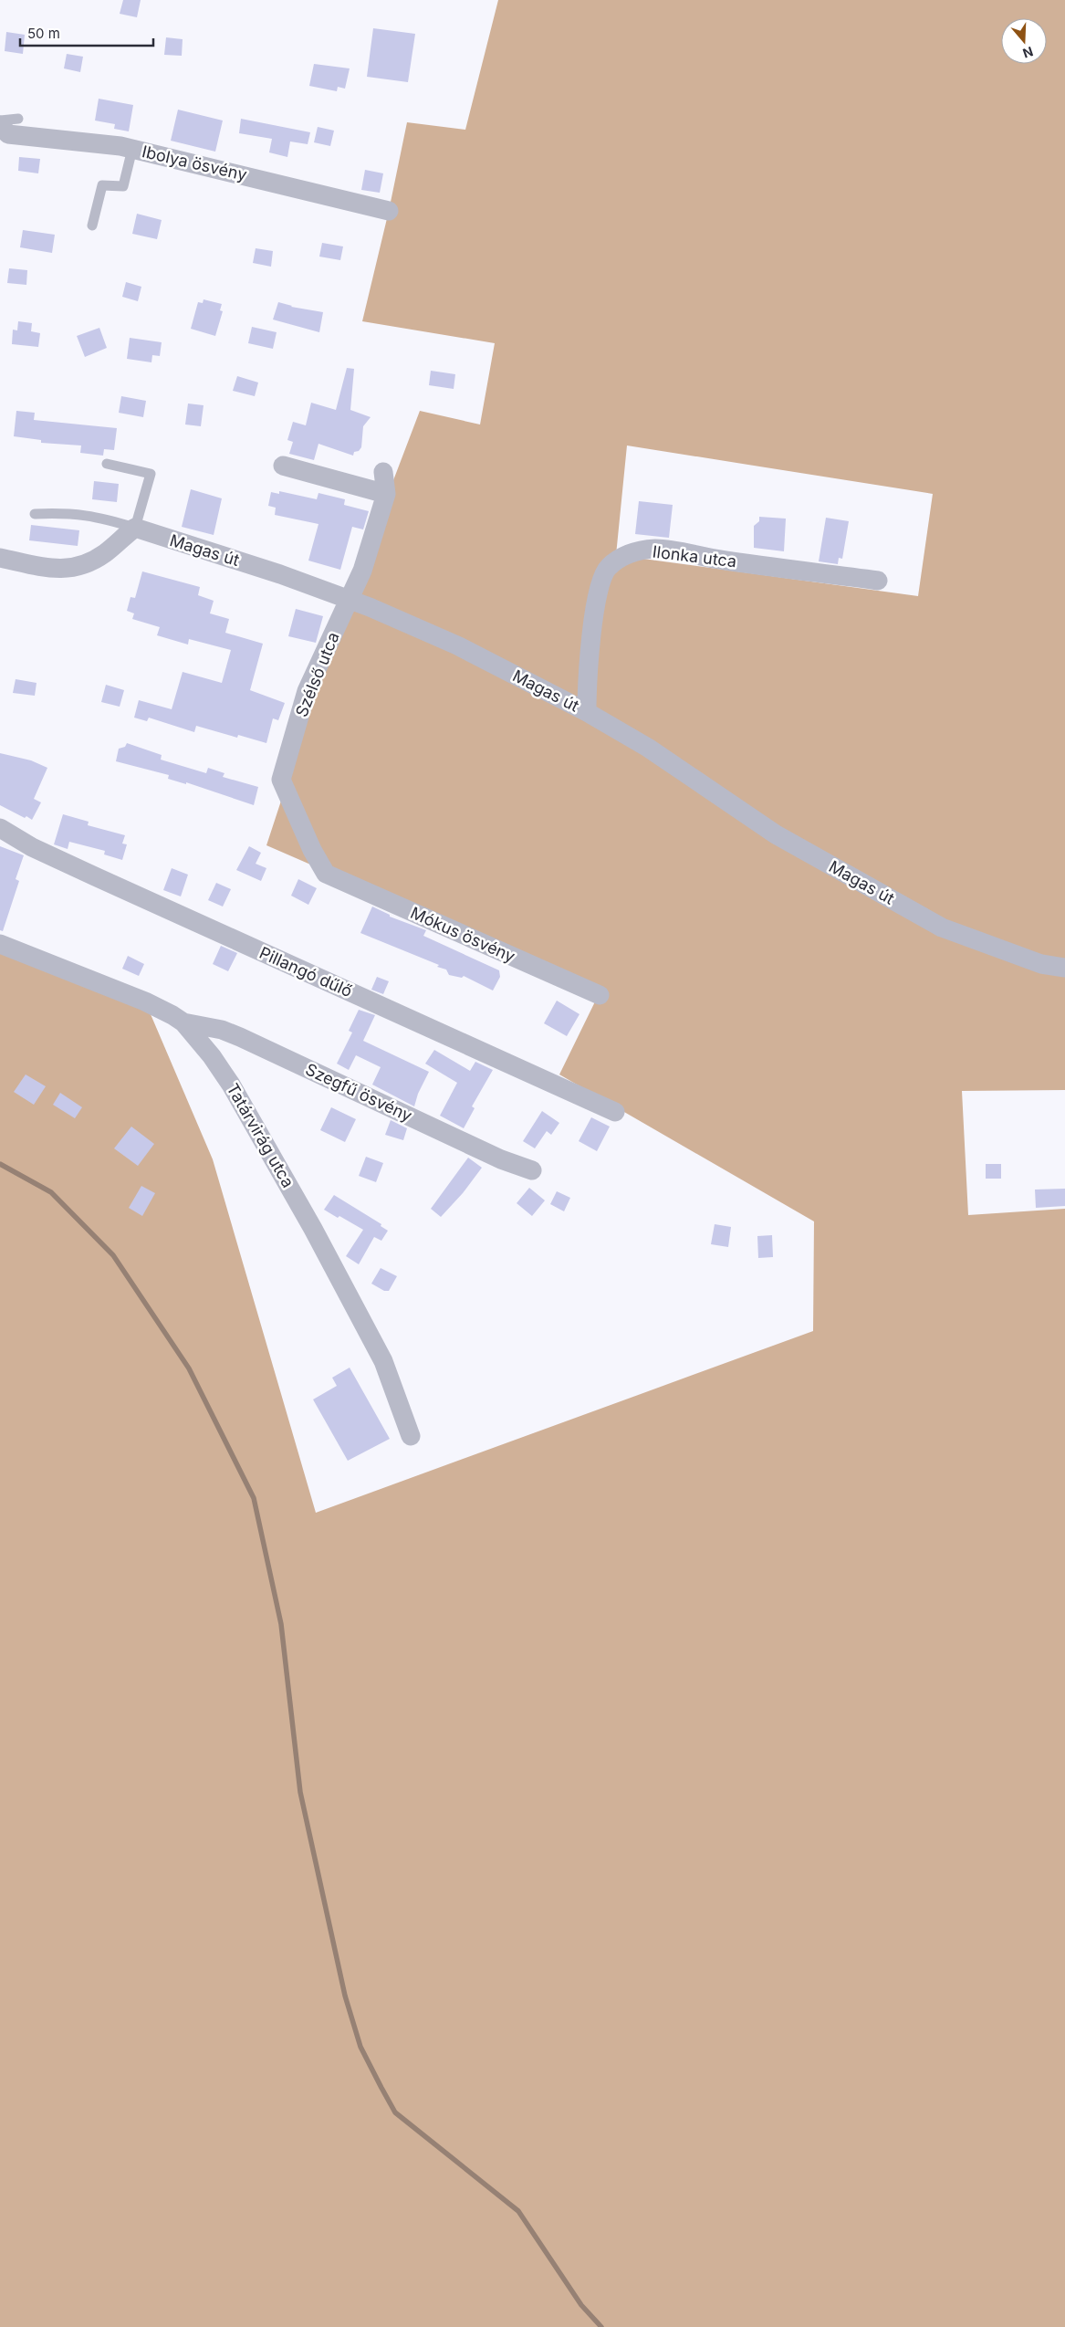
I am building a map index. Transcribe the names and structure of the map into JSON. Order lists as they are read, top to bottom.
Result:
{
  "streets": {
    "street": [
      "Ibolya ösvény",
      "Magas út",
      "Ilonka utca",
      "Szélső utca",
      "Mókus ösvény",
      "Pillangó dűlő",
      "Szegfű ösvény",
      "Tatárvirág utca"
    ]
  },
  "crossings": [
    ["Magas út", "Ilonka utca"],
    ["Magas út", "Szélső utca"],
    ["Szélső utca", "Mókus ösvény"],
    ["Szegfű ösvény", "Tatárvirág utca"]
  ],
  "scale_bar": "50 m",
  "north": "bottom"
}
